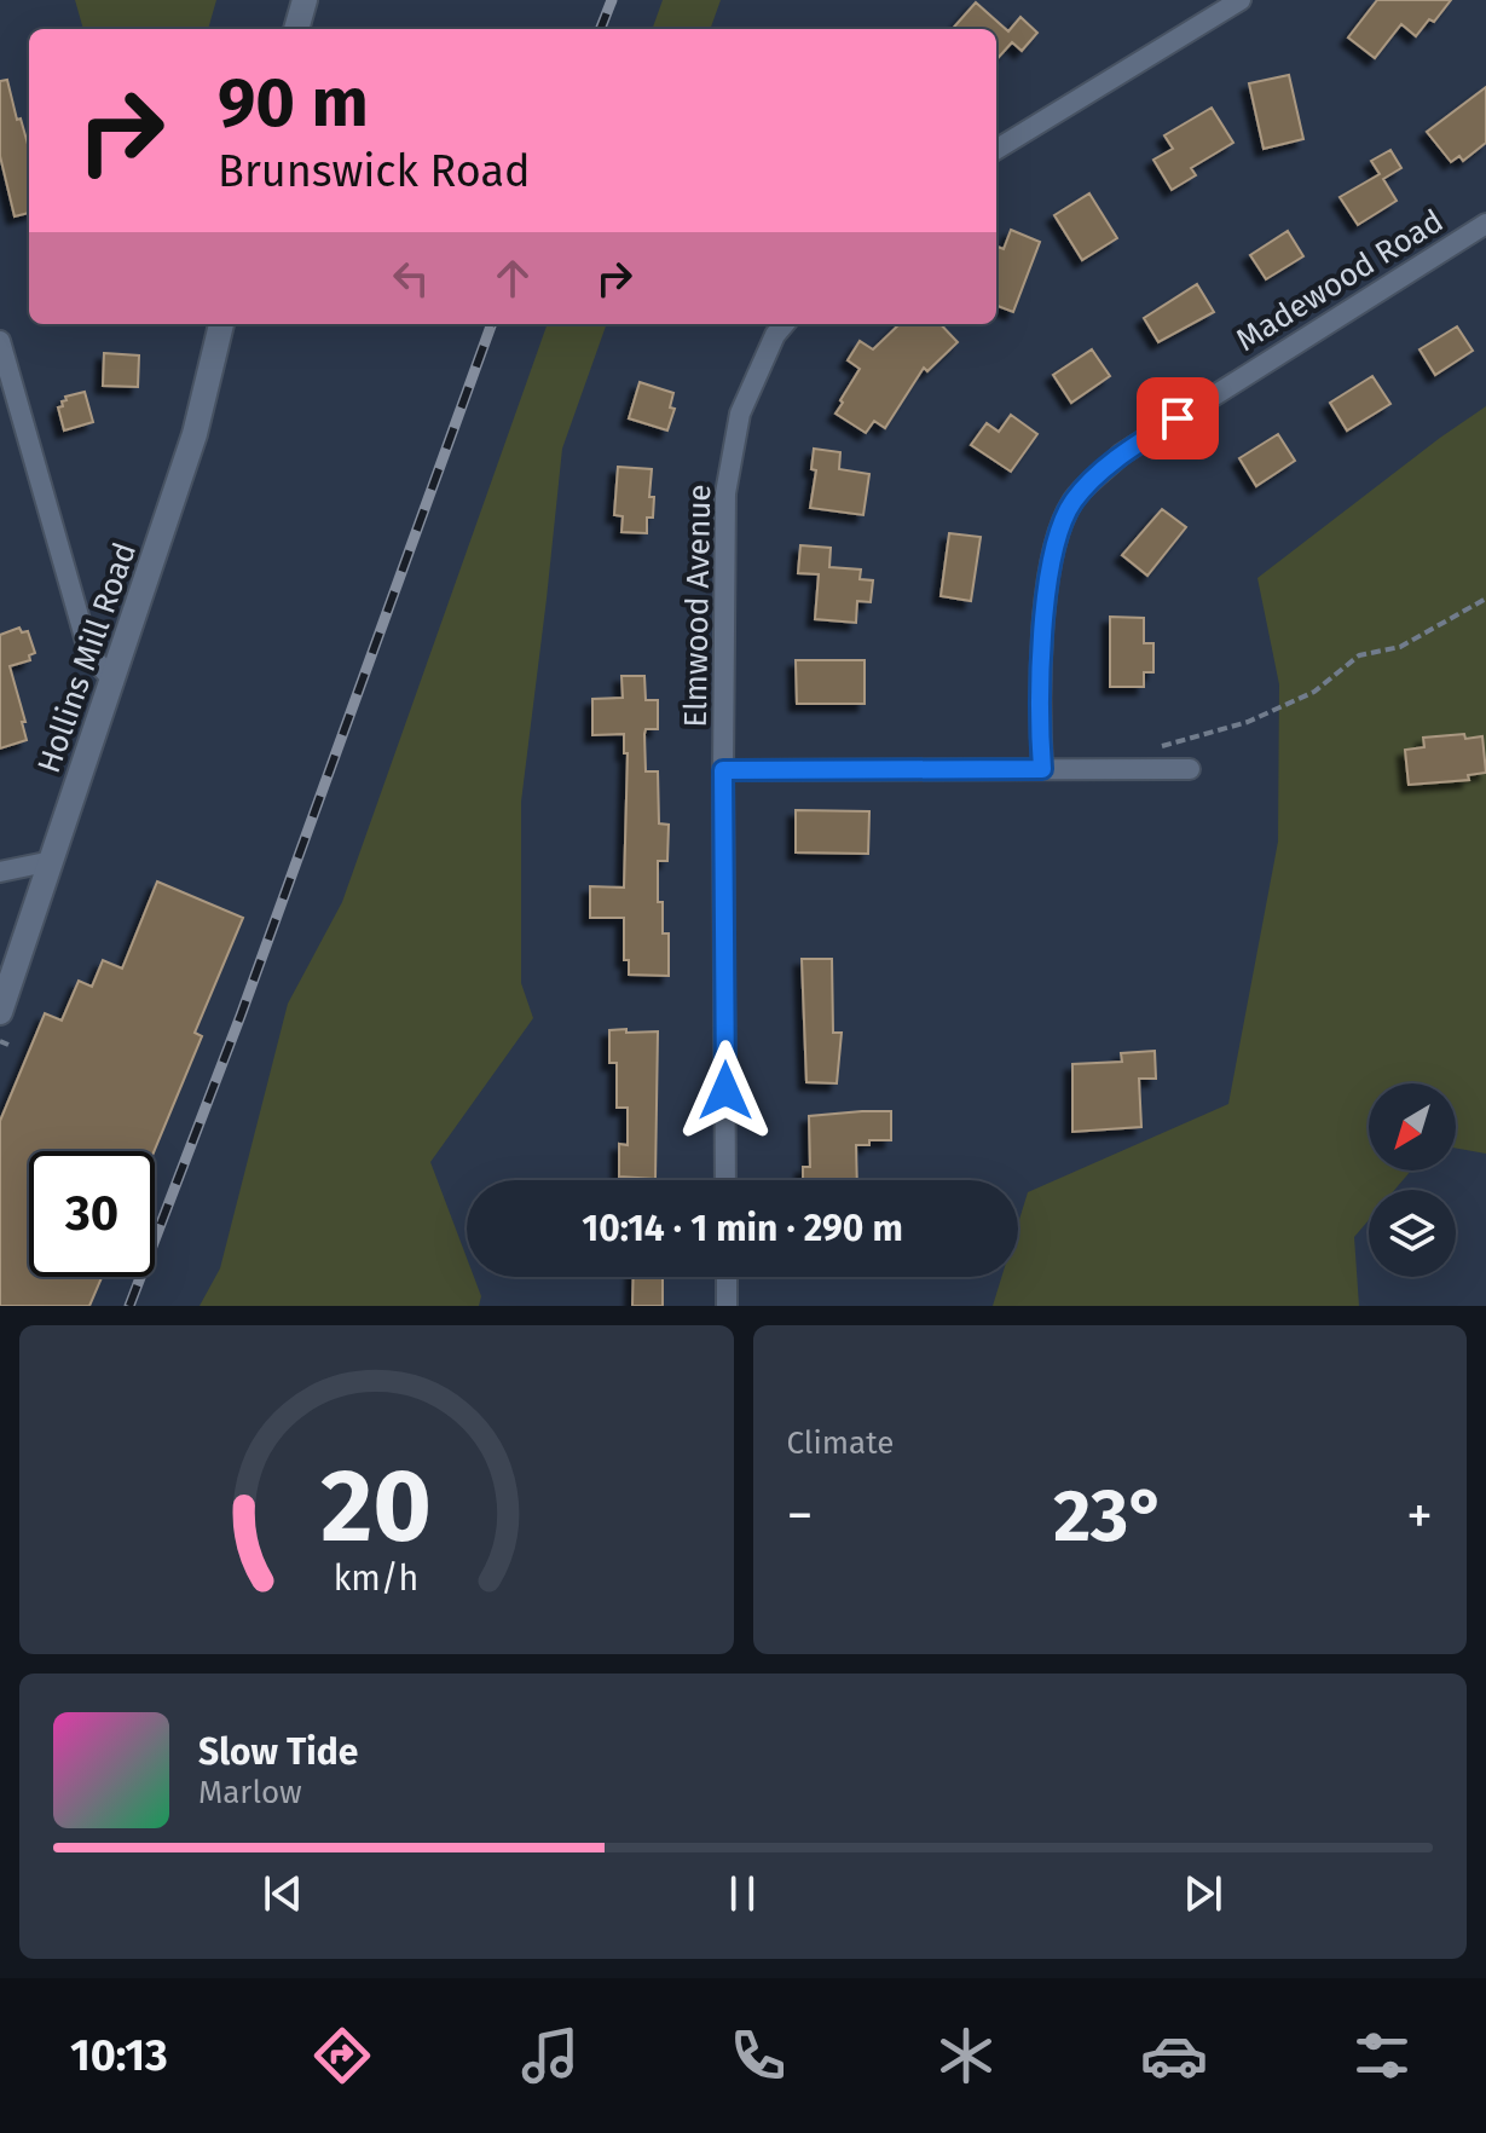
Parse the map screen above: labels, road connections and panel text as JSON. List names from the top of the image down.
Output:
{
  "streets": {
    "street": ["Madewood Road", "Elmwood Avenue", "Hollins Mill Road"]
  },
  "north": "bottom left",
  "page": {
    "turn": ["90 m", "Brunswick Road"],
    "limit": "30",
    "trip": "10:14 · 1 min · 290 m",
    "tile": "Climate",
    "heat": ["−", "23°", "+"],
    "song": ["Slow Tide", "Marlow"],
    "tabs": "10:13",
    "gauge": ["20", "km/h"]
  }
}
